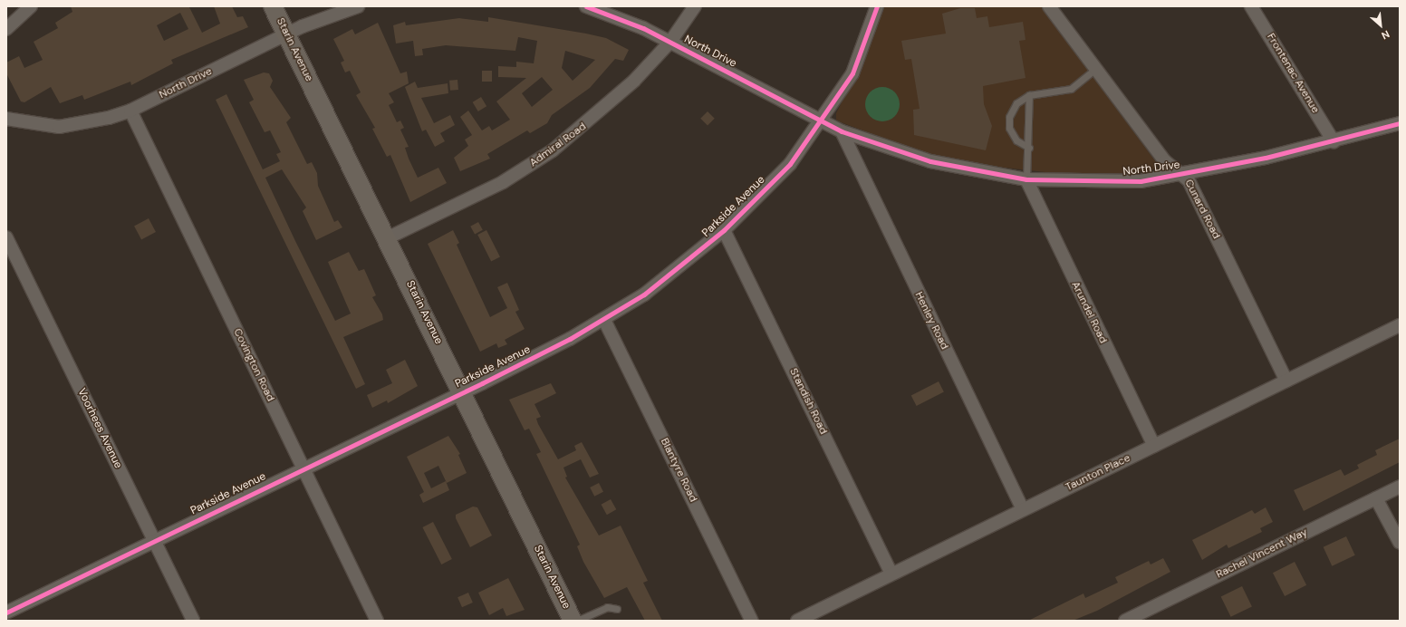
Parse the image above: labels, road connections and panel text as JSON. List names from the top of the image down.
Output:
{
  "streets": {
    "street": [
      "Starin Avenue",
      "North Drive",
      "Frontenac Avenue",
      "Admiral Road",
      "Parkside Avenue",
      "Cunard Road",
      "Arundel Road",
      "Henley Road",
      "Covington Road",
      "Standish Road",
      "Voorhees Avenue",
      "Blantyre Road",
      "Taunton Place",
      "Rachel Vincent Way"
    ]
  },
  "crossings": [
    ["Starin Avenue", "North Drive"],
    ["Starin Avenue", "Admiral Road"],
    ["Starin Avenue", "Parkside Avenue"],
    ["North Drive", "Frontenac Avenue"],
    ["North Drive", "Admiral Road"],
    ["North Drive", "Parkside Avenue"],
    ["North Drive", "Cunard Road"],
    ["North Drive", "Arundel Road"],
    ["North Drive", "Henley Road"],
    ["North Drive", "Covington Road"],
    ["Parkside Avenue", "Covington Road"],
    ["Parkside Avenue", "Standish Road"],
    ["Parkside Avenue", "Voorhees Avenue"],
    ["Parkside Avenue", "Blantyre Road"],
    ["Cunard Road", "Taunton Place"],
    ["Arundel Road", "Taunton Place"],
    ["Henley Road", "Taunton Place"],
    ["Standish Road", "Taunton Place"]
  ],
  "north": "bottom right"
}
